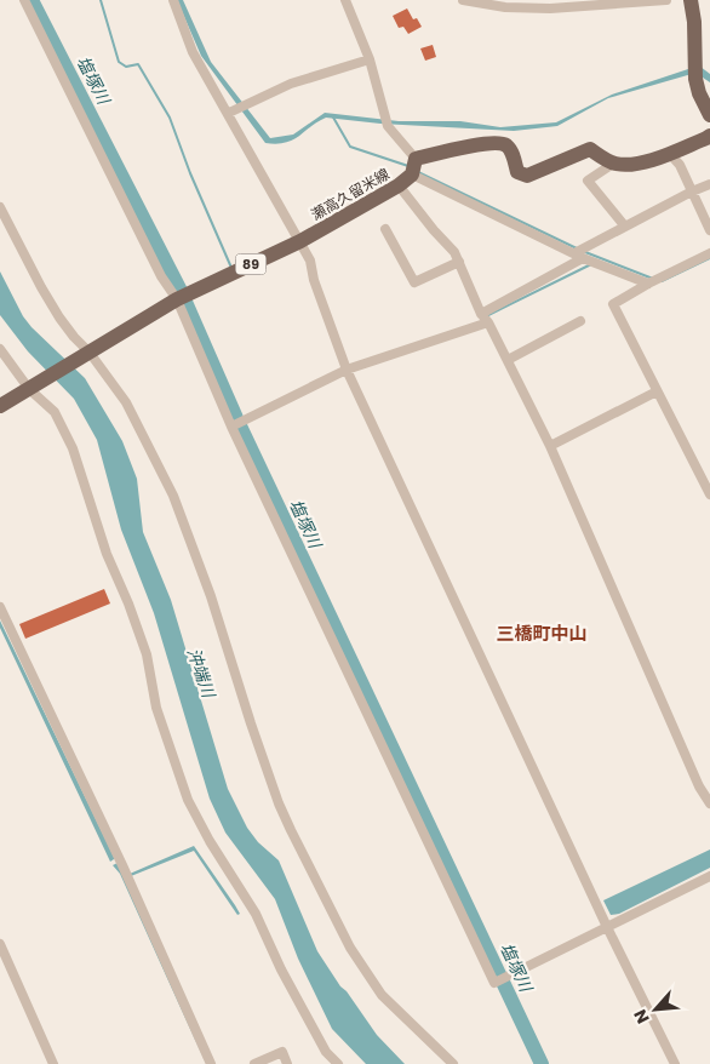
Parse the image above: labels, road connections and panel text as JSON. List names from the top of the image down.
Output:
{
  "streets": {
    "main road": ["瀬高久留米線", "89"]
  },
  "districts": ["三橋町中山"],
  "water": ["塩塚川", "沖端川"],
  "north": "bottom left"
}
